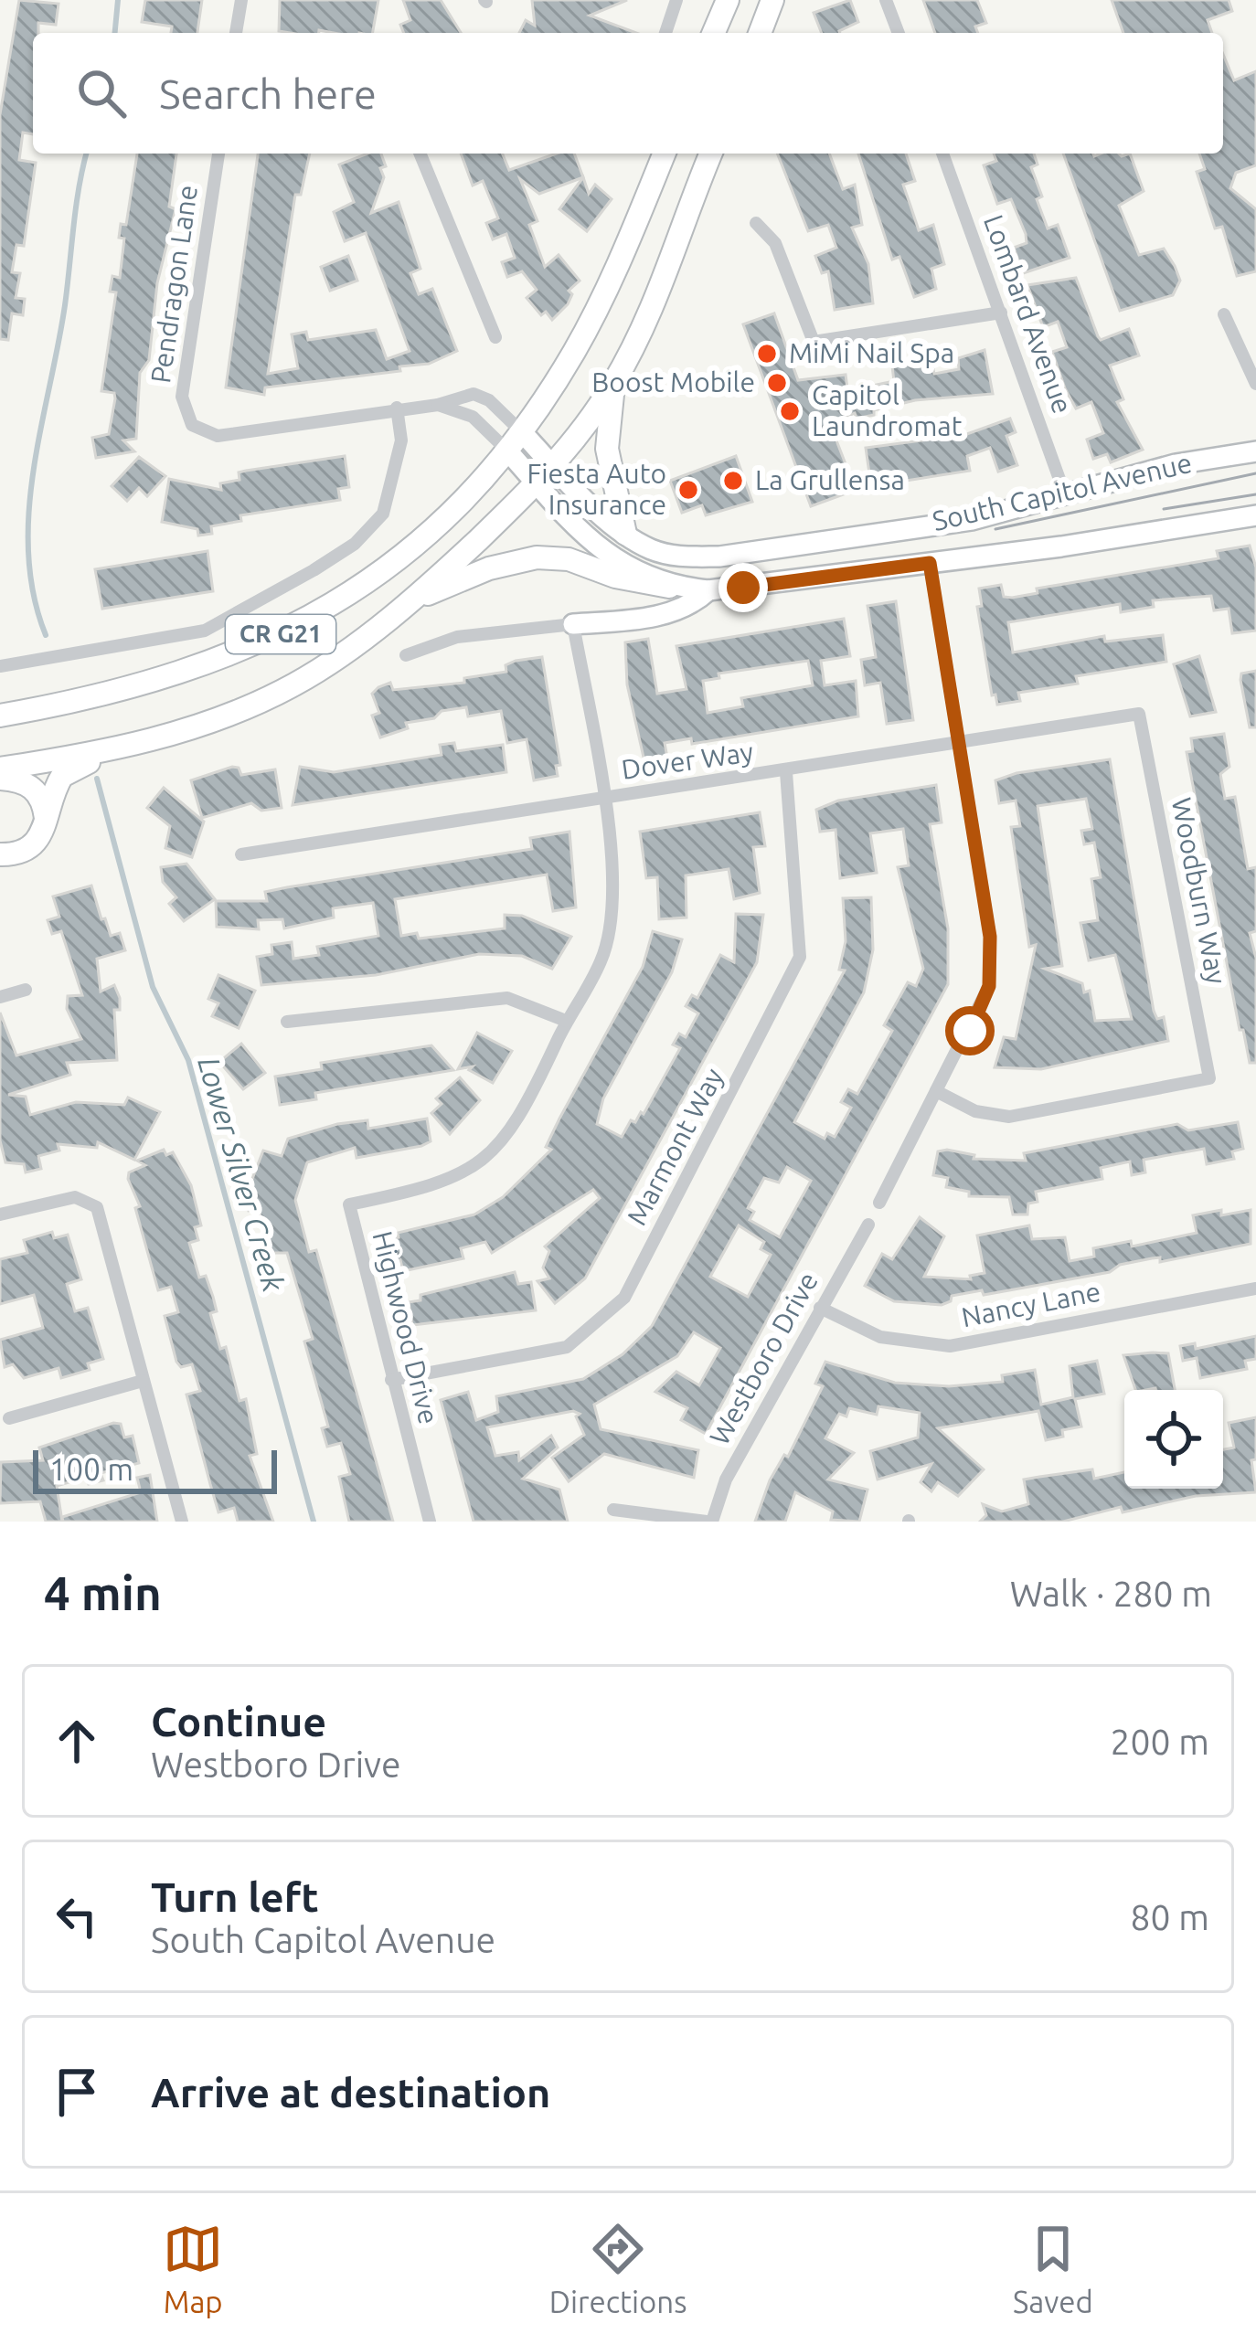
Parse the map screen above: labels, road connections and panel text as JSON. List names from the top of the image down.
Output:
{
  "streets": {
    "highway": ["CR G21"],
    "main road": ["South Capitol Avenue"],
    "street": [
      "Pendragon Lane",
      "Lombard Avenue",
      "Dover Way",
      "Woodburn Way",
      "Marmont Way",
      "Nancy Lane",
      "Highwood Drive",
      "Westboro Drive"
    ]
  },
  "crossings": [
    ["Lombard Avenue", "South Capitol Avenue"],
    ["South Capitol Avenue", "CR G21"],
    ["Dover Way", "Woodburn Way"],
    ["Dover Way", "Marmont Way"],
    ["Dover Way", "Highwood Drive"],
    ["Marmont Way", "Highwood Drive"],
    ["Nancy Lane", "Westboro Drive"]
  ],
  "water": ["Lower Silver Creek"],
  "places": [
    "MiMi Nail Spa",
    "Boost Mobile",
    "Capitol Laundromat",
    "La Grullensa",
    "Fiesta Auto Insurance"
  ],
  "scale_bar": "100 m",
  "page": {
    "search": "Search here",
    "scale": "100 m",
    "heading": ["4 min", "Walk · 280 m"],
    "list": [
      ["Continue", "Westboro Drive", "200 m"],
      ["Turn left", "South Capitol Avenue", "80 m"],
      "Arrive at destination"
    ],
    "nav": ["Map", "Directions", "Saved"]
  }
}
